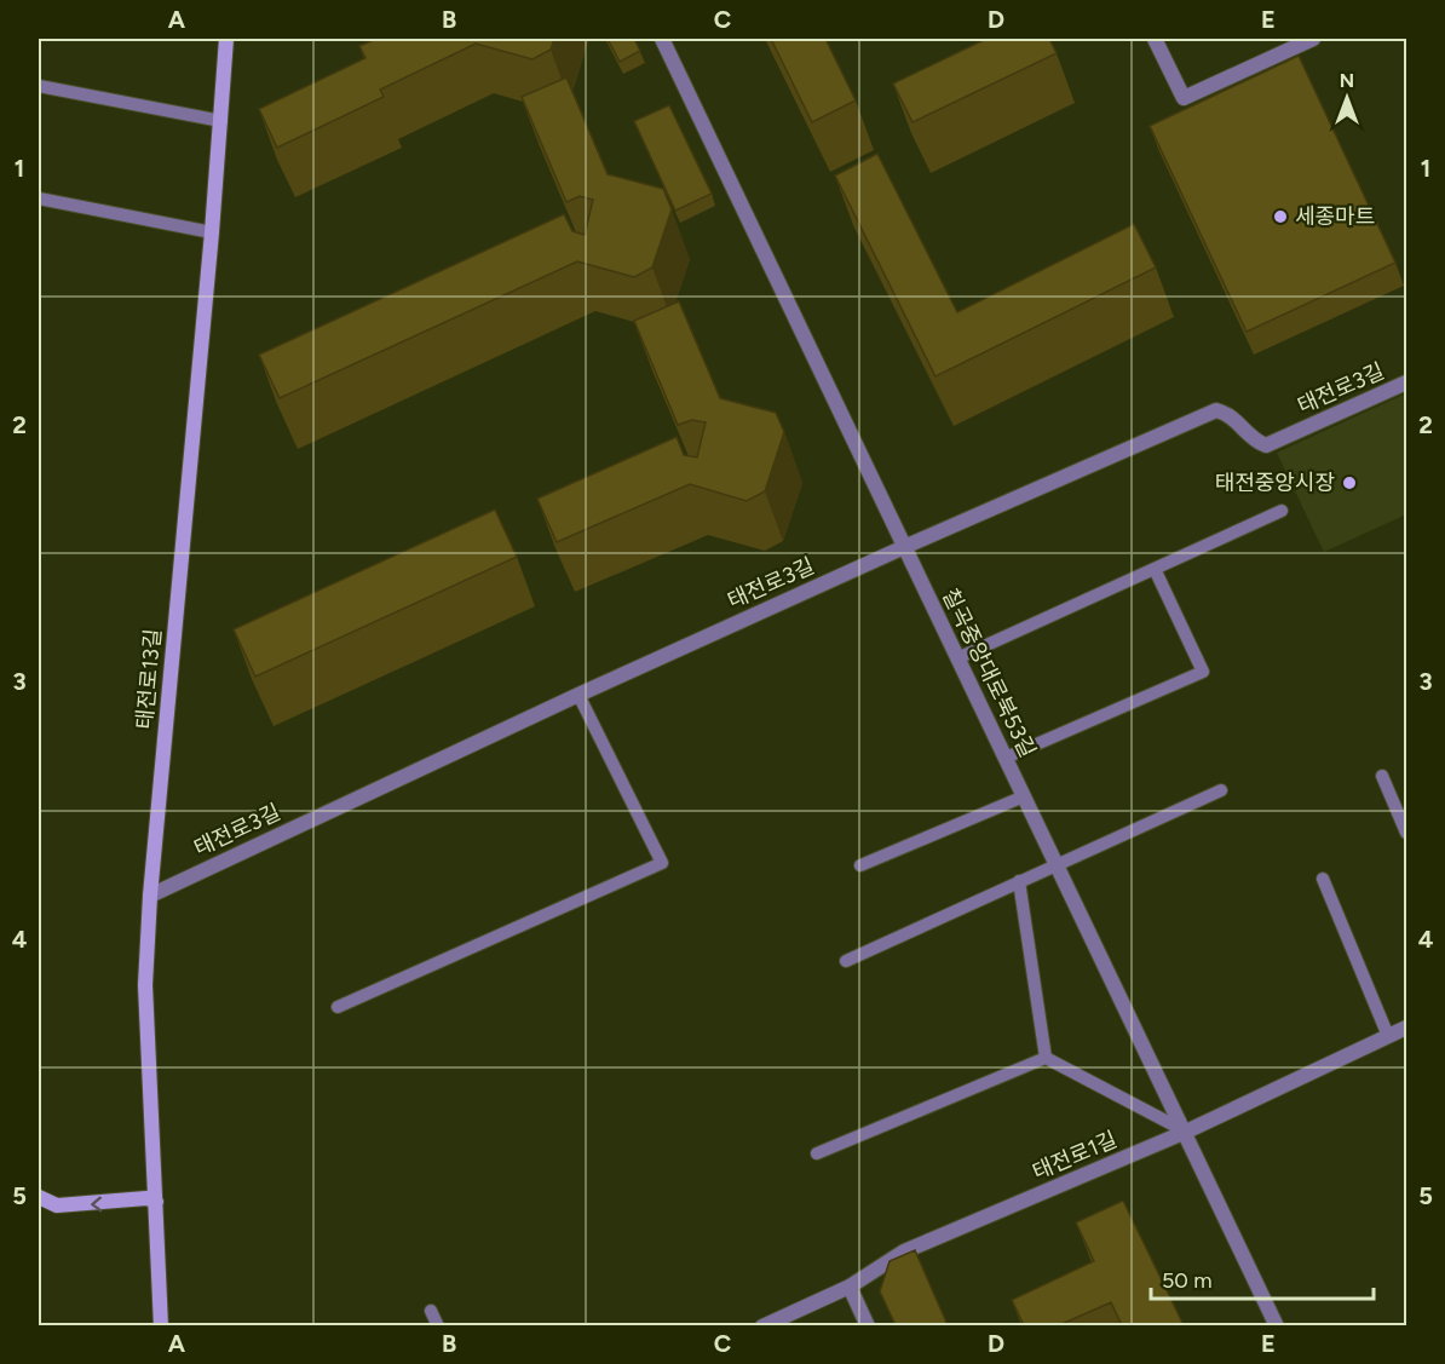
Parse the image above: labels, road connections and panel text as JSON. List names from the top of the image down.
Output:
{
  "streets": {
    "main road": ["태전로13길"],
    "street": ["태전로3길", "칠곡중앙대로북53길", "태전로1길"]
  },
  "crossings": [
    ["태전로3길", "칠곡중앙대로북53길"],
    ["태전로3길", "태전로13길"],
    ["칠곡중앙대로북53길", "태전로1길"]
  ],
  "places": ["세종마트", "태전중앙시장"],
  "scale_bar": "50 m",
  "north": "top",
  "grid": {
    "columns": [
      "A",
      "B",
      "C",
      "D",
      "E"
    ],
    "rows": [
      "1",
      "2",
      "3",
      "4",
      "5"
    ]
  }
}
